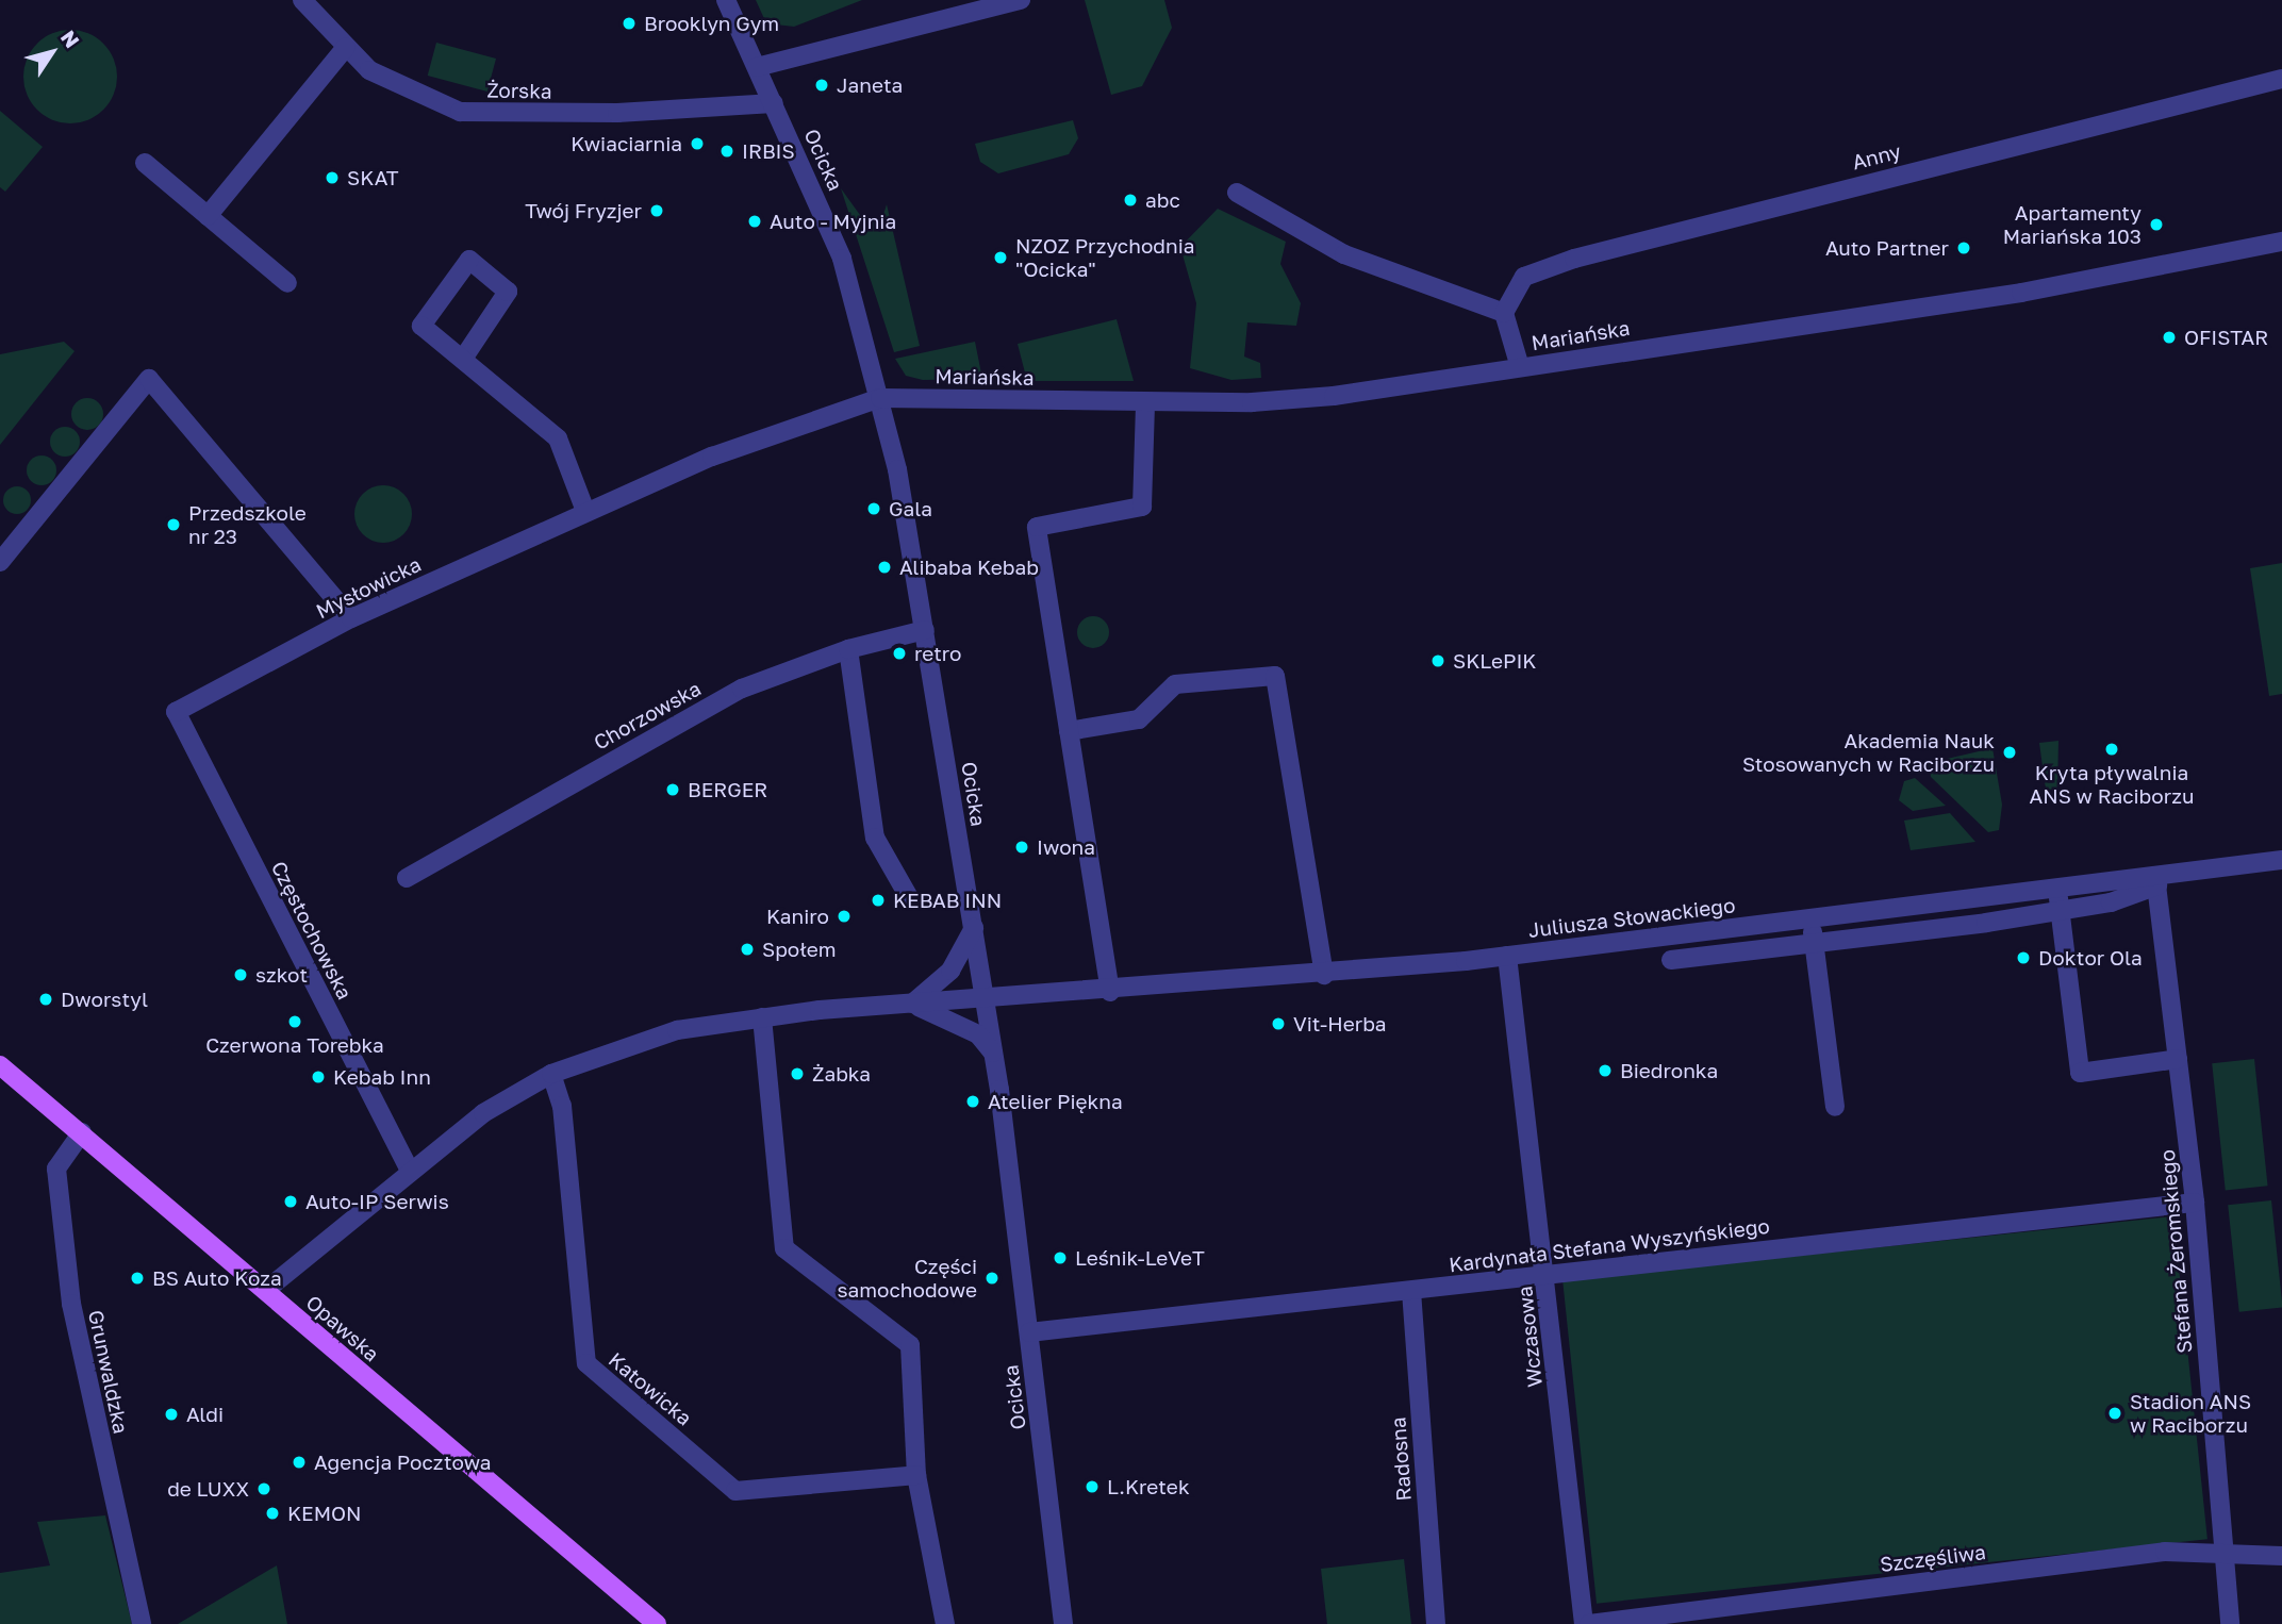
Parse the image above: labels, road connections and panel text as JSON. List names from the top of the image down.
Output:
{
  "streets": {
    "main road": ["Opawska"],
    "street": [
      "Żorska",
      "Anny",
      "Ocicka",
      "Mariańska",
      "Mysłowicka",
      "Chorzowska",
      "Juliusza Słowackiego",
      "Częstochowska",
      "Kardynała Stefana Wyszyńskiego",
      "Stefana Żeromskiego",
      "Wczasowa",
      "Grunwaldzka",
      "Katowicka",
      "Radosna",
      "Szczęśliwa"
    ]
  },
  "crossings": [
    ["Żorska", "Ocicka"],
    ["Ocicka", "Mariańska"],
    ["Ocicka", "Mysłowicka"],
    ["Ocicka", "Chorzowska"],
    ["Ocicka", "Juliusza Słowackiego"],
    ["Ocicka", "Kardynała Stefana Wyszyńskiego"],
    ["Mariańska", "Mysłowicka"],
    ["Mysłowicka", "Częstochowska"],
    ["Juliusza Słowackiego", "Stefana Żeromskiego"],
    ["Juliusza Słowackiego", "Wczasowa"],
    ["Kardynała Stefana Wyszyńskiego", "Stefana Żeromskiego"],
    ["Kardynała Stefana Wyszyńskiego", "Wczasowa"],
    ["Kardynała Stefana Wyszyńskiego", "Radosna"],
    ["Stefana Żeromskiego", "Szczęśliwa"],
    ["Opawska", "Grunwaldzka"]
  ],
  "places": [
    "Brooklyn Gym",
    "Janeta",
    "Kwiaciarnia",
    "IRBIS",
    "SKAT",
    "abc",
    "Twój Fryzjer",
    "Auto - Myjnia",
    "Apartamenty Mariańska 103",
    "Auto Partner",
    "NZOZ Przychodnia \"Ocicka\"",
    "OFISTAR",
    "Gala",
    "Przedszkole nr 23",
    "Alibaba Kebab",
    "retro",
    "SKLePIK",
    "Kryta pływalnia ANS w Raciborzu",
    "Akademia Nauk Stosowanych w Raciborzu",
    "BERGER",
    "Iwona",
    "KEBAB INN",
    "Kaniro",
    "Społem",
    "Doktor Ola",
    "szkot",
    "Dworstyl",
    "Czerwona Torebka",
    "Vit-Herba",
    "Biedronka",
    "Żabka",
    "Kebab Inn",
    "Atelier Piękna",
    "Auto-IP Serwis",
    "Leśnik-LeVeT",
    "BS Auto Koza",
    "Części samochodowe",
    "Stadion ANS w Raciborzu",
    "Aldi",
    "Agencja Pocztowa",
    "L.Kretek",
    "de LUXX",
    "KEMON"
  ],
  "north": "top right"
}
